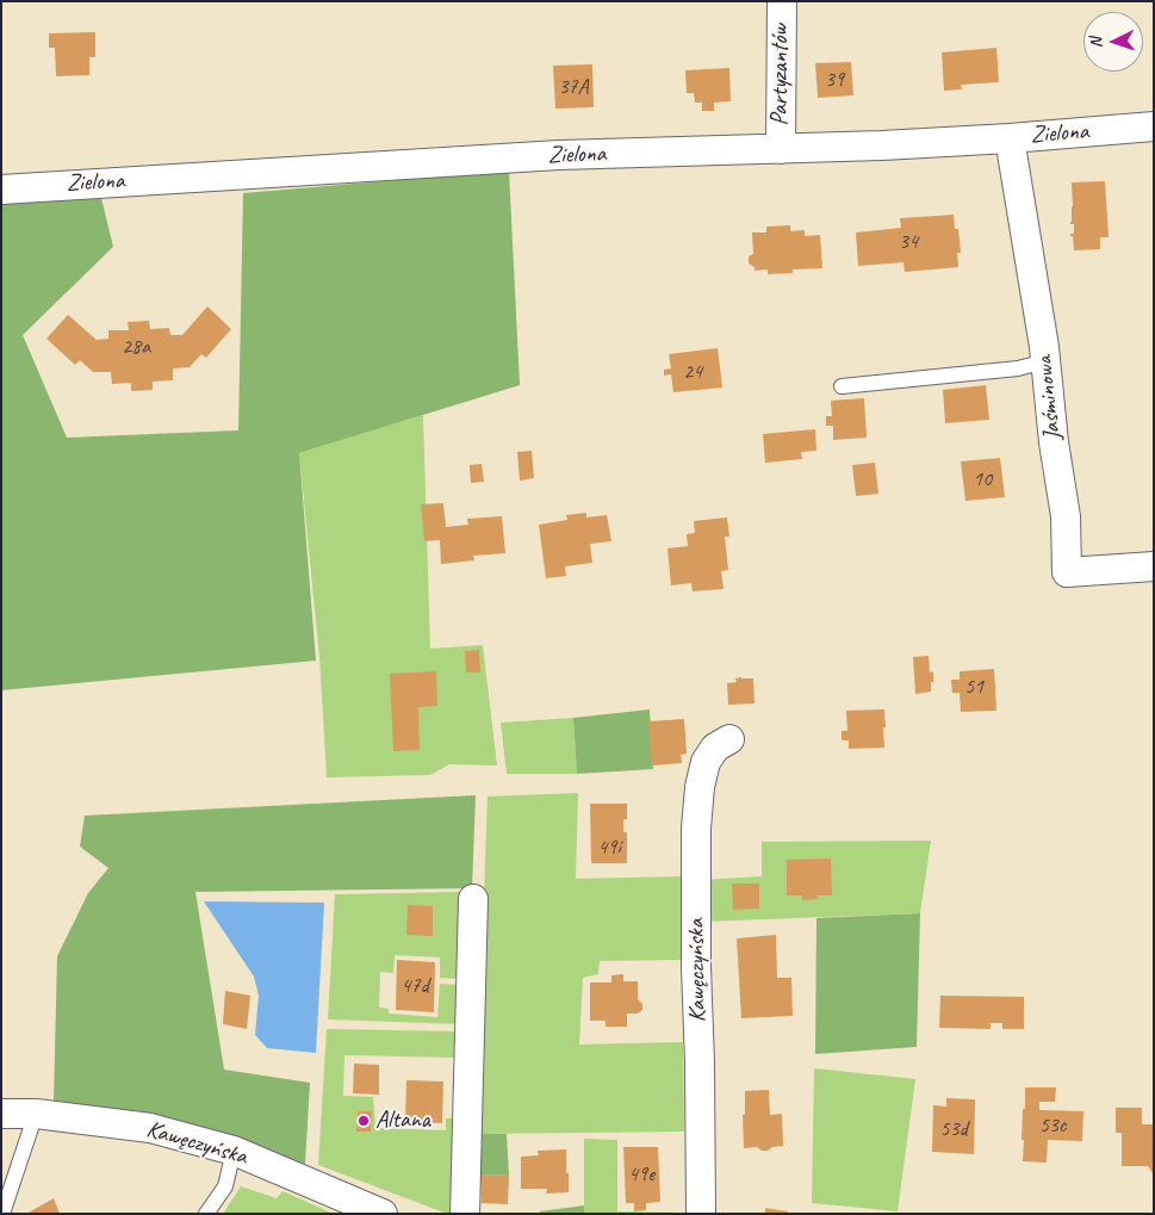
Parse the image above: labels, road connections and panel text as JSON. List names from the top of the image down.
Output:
{
  "streets": {
    "street": [
      "Partyzantów",
      "Zielona",
      "Jaśminowa",
      "Kawęczyńska"
    ]
  },
  "crossings": [
    ["Partyzantów", "Zielona"],
    ["Zielona", "Jaśminowa"]
  ],
  "places": ["Altana"],
  "house_numbers": [
    "39",
    "37A",
    "34",
    "28a",
    "24",
    "10",
    "51",
    "49i",
    "47d",
    "53c",
    "53d",
    "49e"
  ],
  "north": "left"
}
